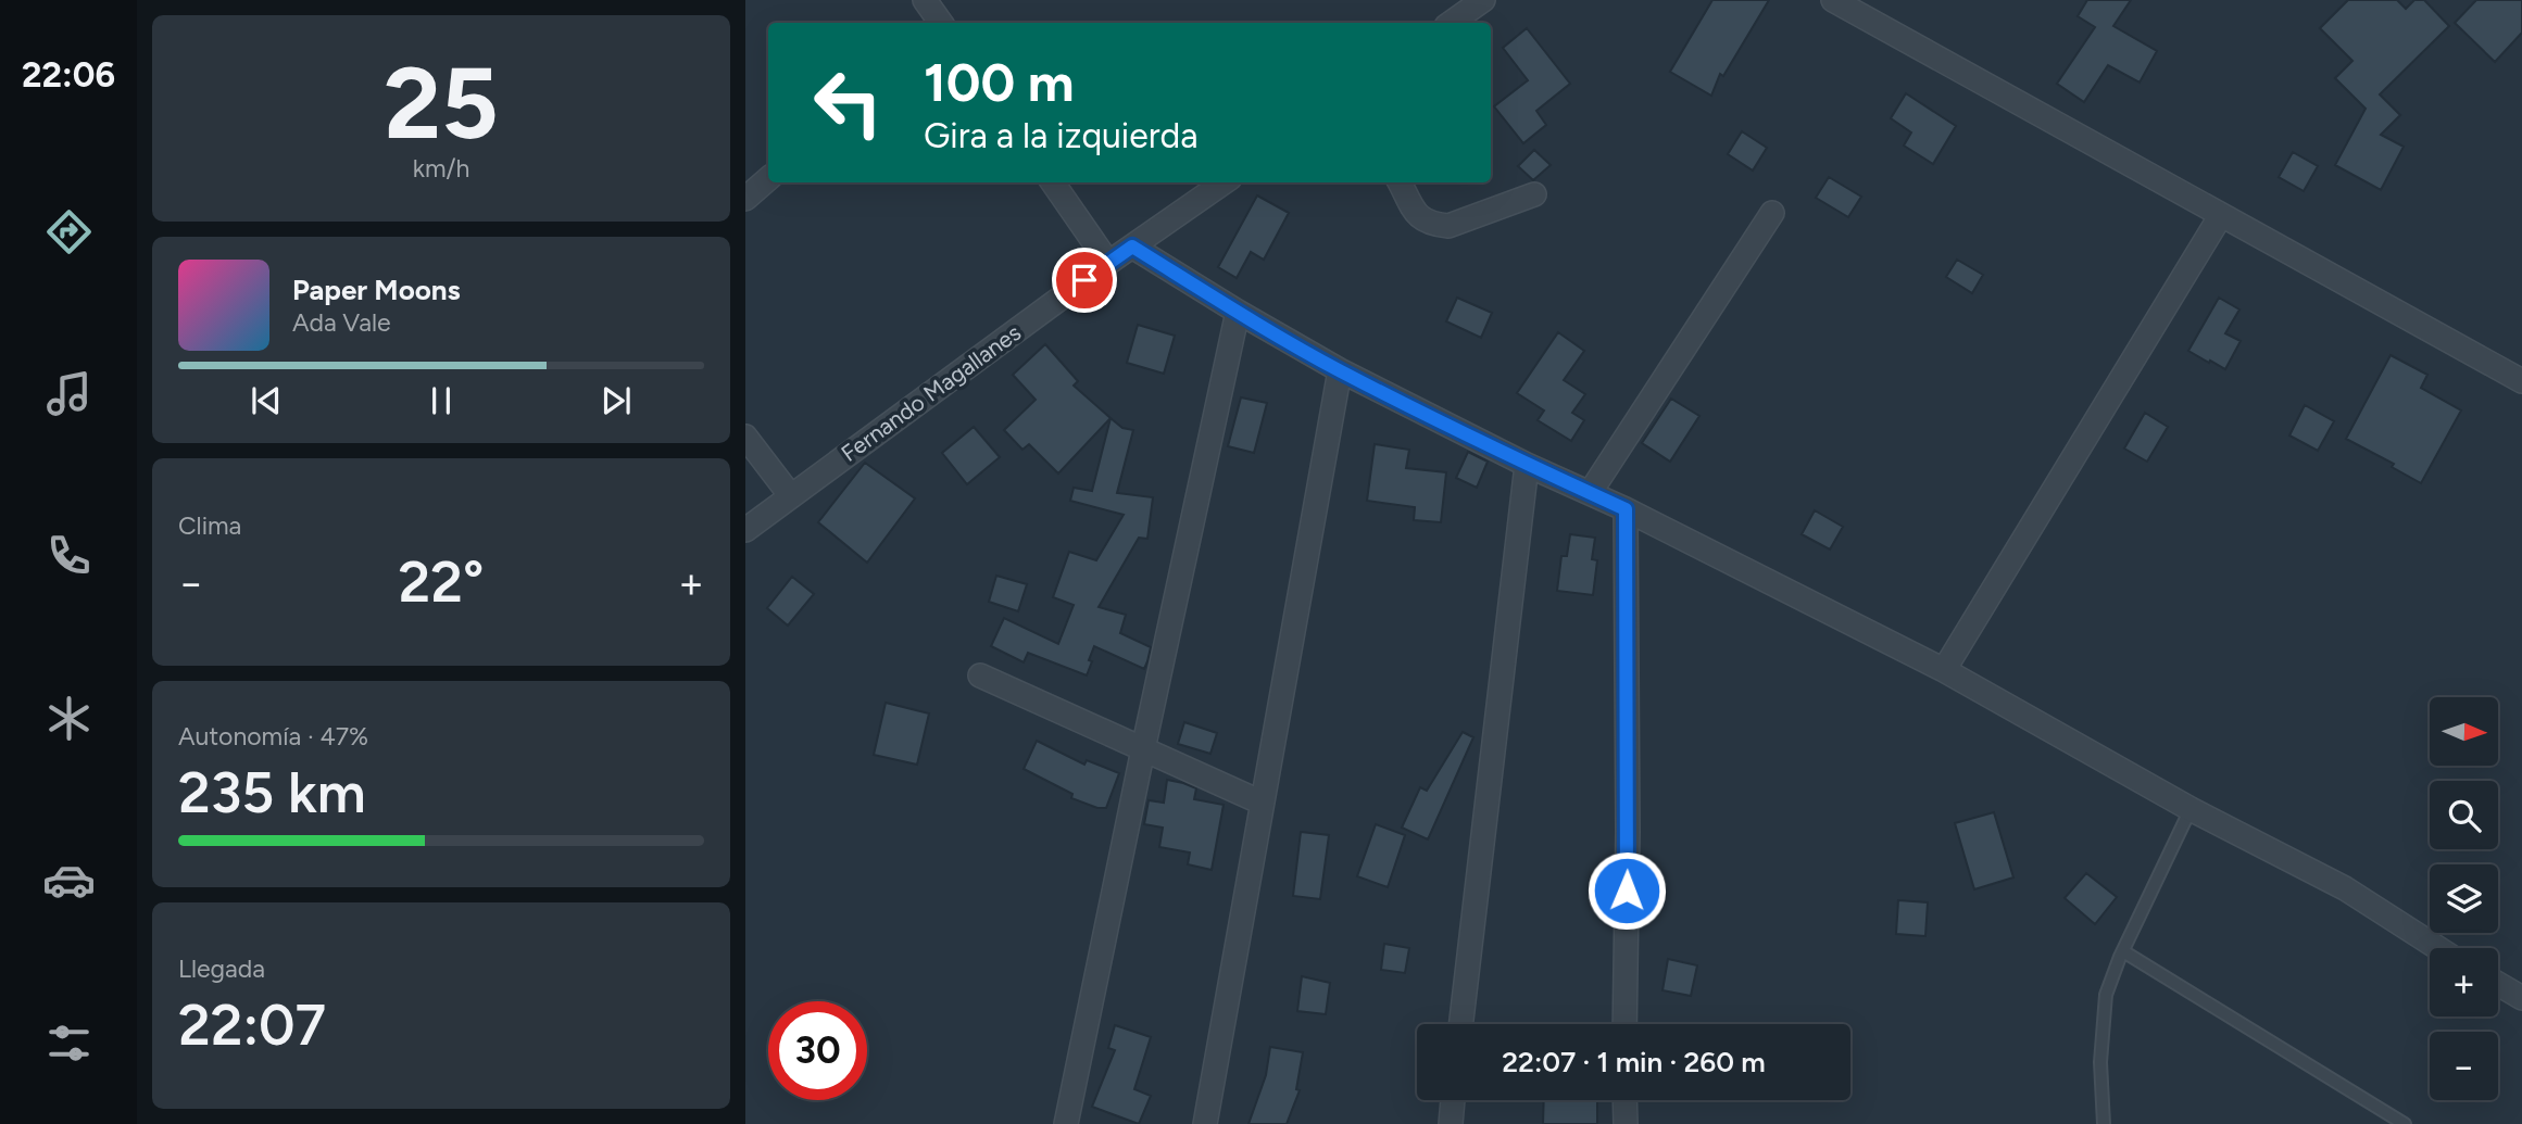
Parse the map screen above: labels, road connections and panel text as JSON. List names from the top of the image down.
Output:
{
  "streets": {
    "street": ["Fernando Magallanes"]
  },
  "north": "right",
  "page": {
    "tabs": "22:06",
    "tile": [
      ["25", "km/h"],
      "Clima",
      ["Autonomía · 47%", "235 km"],
      ["Llegada", "22:07"]
    ],
    "turn": ["100 m", "Gira a la izquierda"],
    "song": ["Paper Moons", "Ada Vale"],
    "heat": ["−", "22°", "+"],
    "map_buttons": ["+", "−"],
    "limit": "30",
    "trip": "22:07 · 1 min · 260 m"
  }
}
